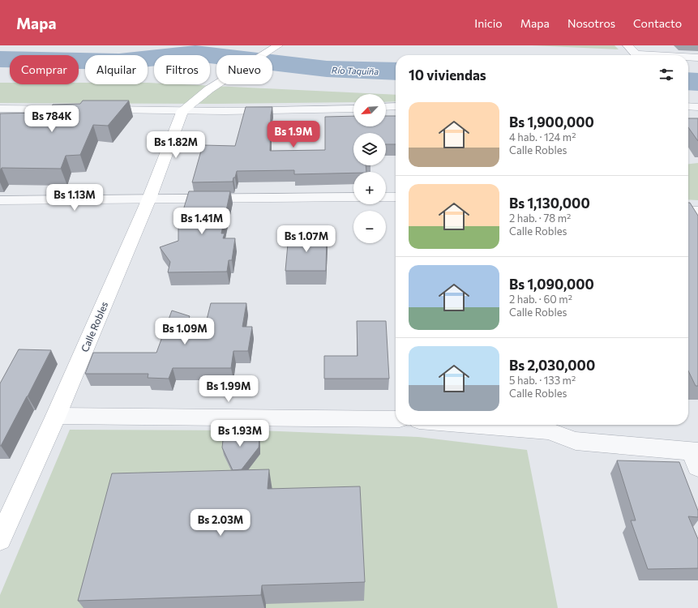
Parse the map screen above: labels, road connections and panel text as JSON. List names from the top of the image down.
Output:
{
  "streets": {
    "street": ["Calle Robles"]
  },
  "water": ["Río Taquiña"],
  "north": "bottom left",
  "page": {
    "header": "Mapa",
    "nav": [
      "Inicio",
      "Mapa",
      "Nosotros",
      "Contacto"
    ],
    "chip": [
      "Comprar",
      "Alquilar",
      "Filtros",
      "Nuevo"
    ],
    "heading": "10 viviendas",
    "map_buttons": ["+", "−"],
    "list": [
      {
        "name": "Bs 1,900,000",
        "note": "4 hab. · 124 m² · Calle Robles"
      },
      {
        "name": "Bs 1,130,000",
        "note": "2 hab. · 78 m² · Calle Robles"
      },
      {
        "name": "Bs 1,090,000",
        "note": "2 hab. · 60 m² · Calle Robles"
      },
      {
        "name": "Bs 2,030,000",
        "note": "5 hab. · 133 m² · Calle Robles"
      }
    ],
    "price": [
      "Bs 784K",
      "Bs 1.9M",
      "Bs 1.82M",
      "Bs 1.13M",
      "Bs 1.41M",
      "Bs 1.07M",
      "Bs 1.09M",
      "Bs 1.99M",
      "Bs 1.93M",
      "Bs 2.03M"
    ]
  }
}
